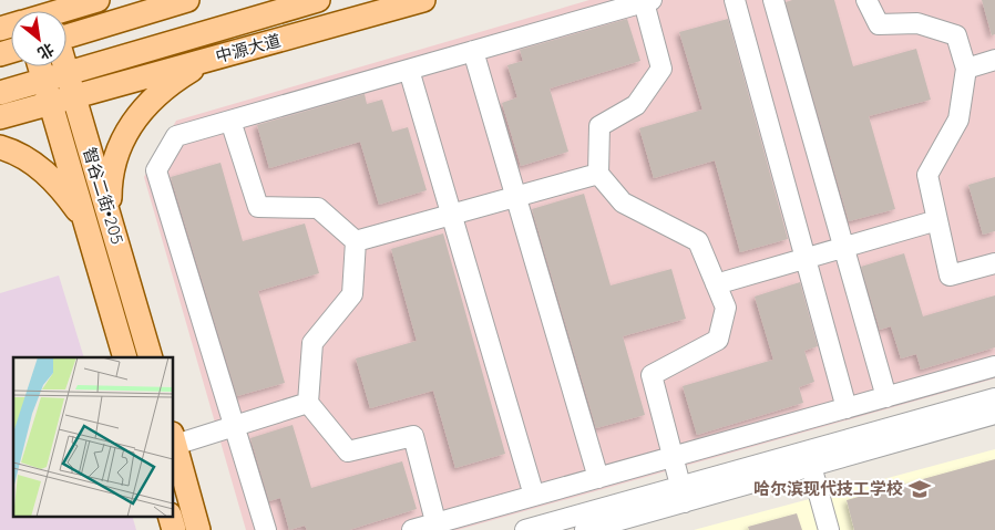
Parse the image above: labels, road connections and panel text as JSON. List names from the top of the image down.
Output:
{
  "streets": {
    "main road": ["中源大道", "智谷二街•205"]
  },
  "crossings": [
    ["中源大道", "智谷二街•205"]
  ],
  "places": {
    "school or university": ["哈尔滨现代技工学校"]
  },
  "north": "bottom right"
}
